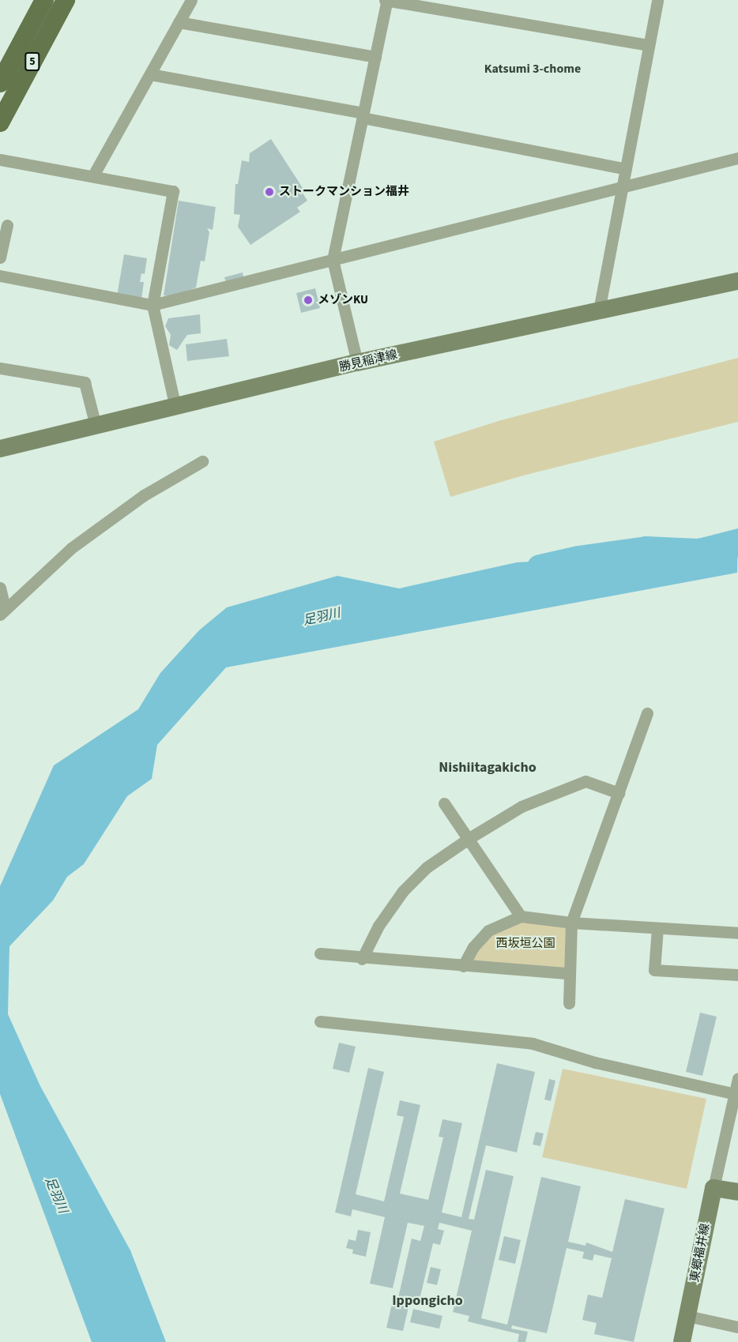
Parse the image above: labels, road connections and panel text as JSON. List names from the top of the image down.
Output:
{
  "streets": {
    "main road": ["5", "勝見稲津線", "東郷福井線"]
  },
  "districts": ["Katsumi 3-chome", "Nishiitagakicho", "Ippongicho"],
  "water": ["足羽川"],
  "parks": ["西坂垣公園"],
  "places": ["ストークマンション福井", "メゾンKU"]
}
